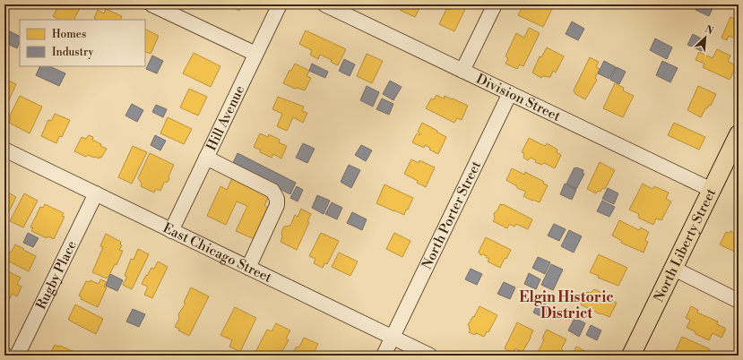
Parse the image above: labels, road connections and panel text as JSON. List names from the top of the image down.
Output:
{
  "streets": {
    "main road": ["North Liberty Street"],
    "street": [
      "Division Street",
      "Hill Avenue",
      "North Porter Street",
      "East Chicago Street",
      "Rugby Place"
    ]
  },
  "crossings": [
    ["Division Street", "North Porter Street"],
    ["Division Street", "North Liberty Street"],
    ["Hill Avenue", "East Chicago Street"],
    ["North Porter Street", "East Chicago Street"],
    ["East Chicago Street", "Rugby Place"]
  ],
  "districts": ["Elgin Historic District"],
  "legend": ["Homes", "Industry"],
  "north": "top right"
}
